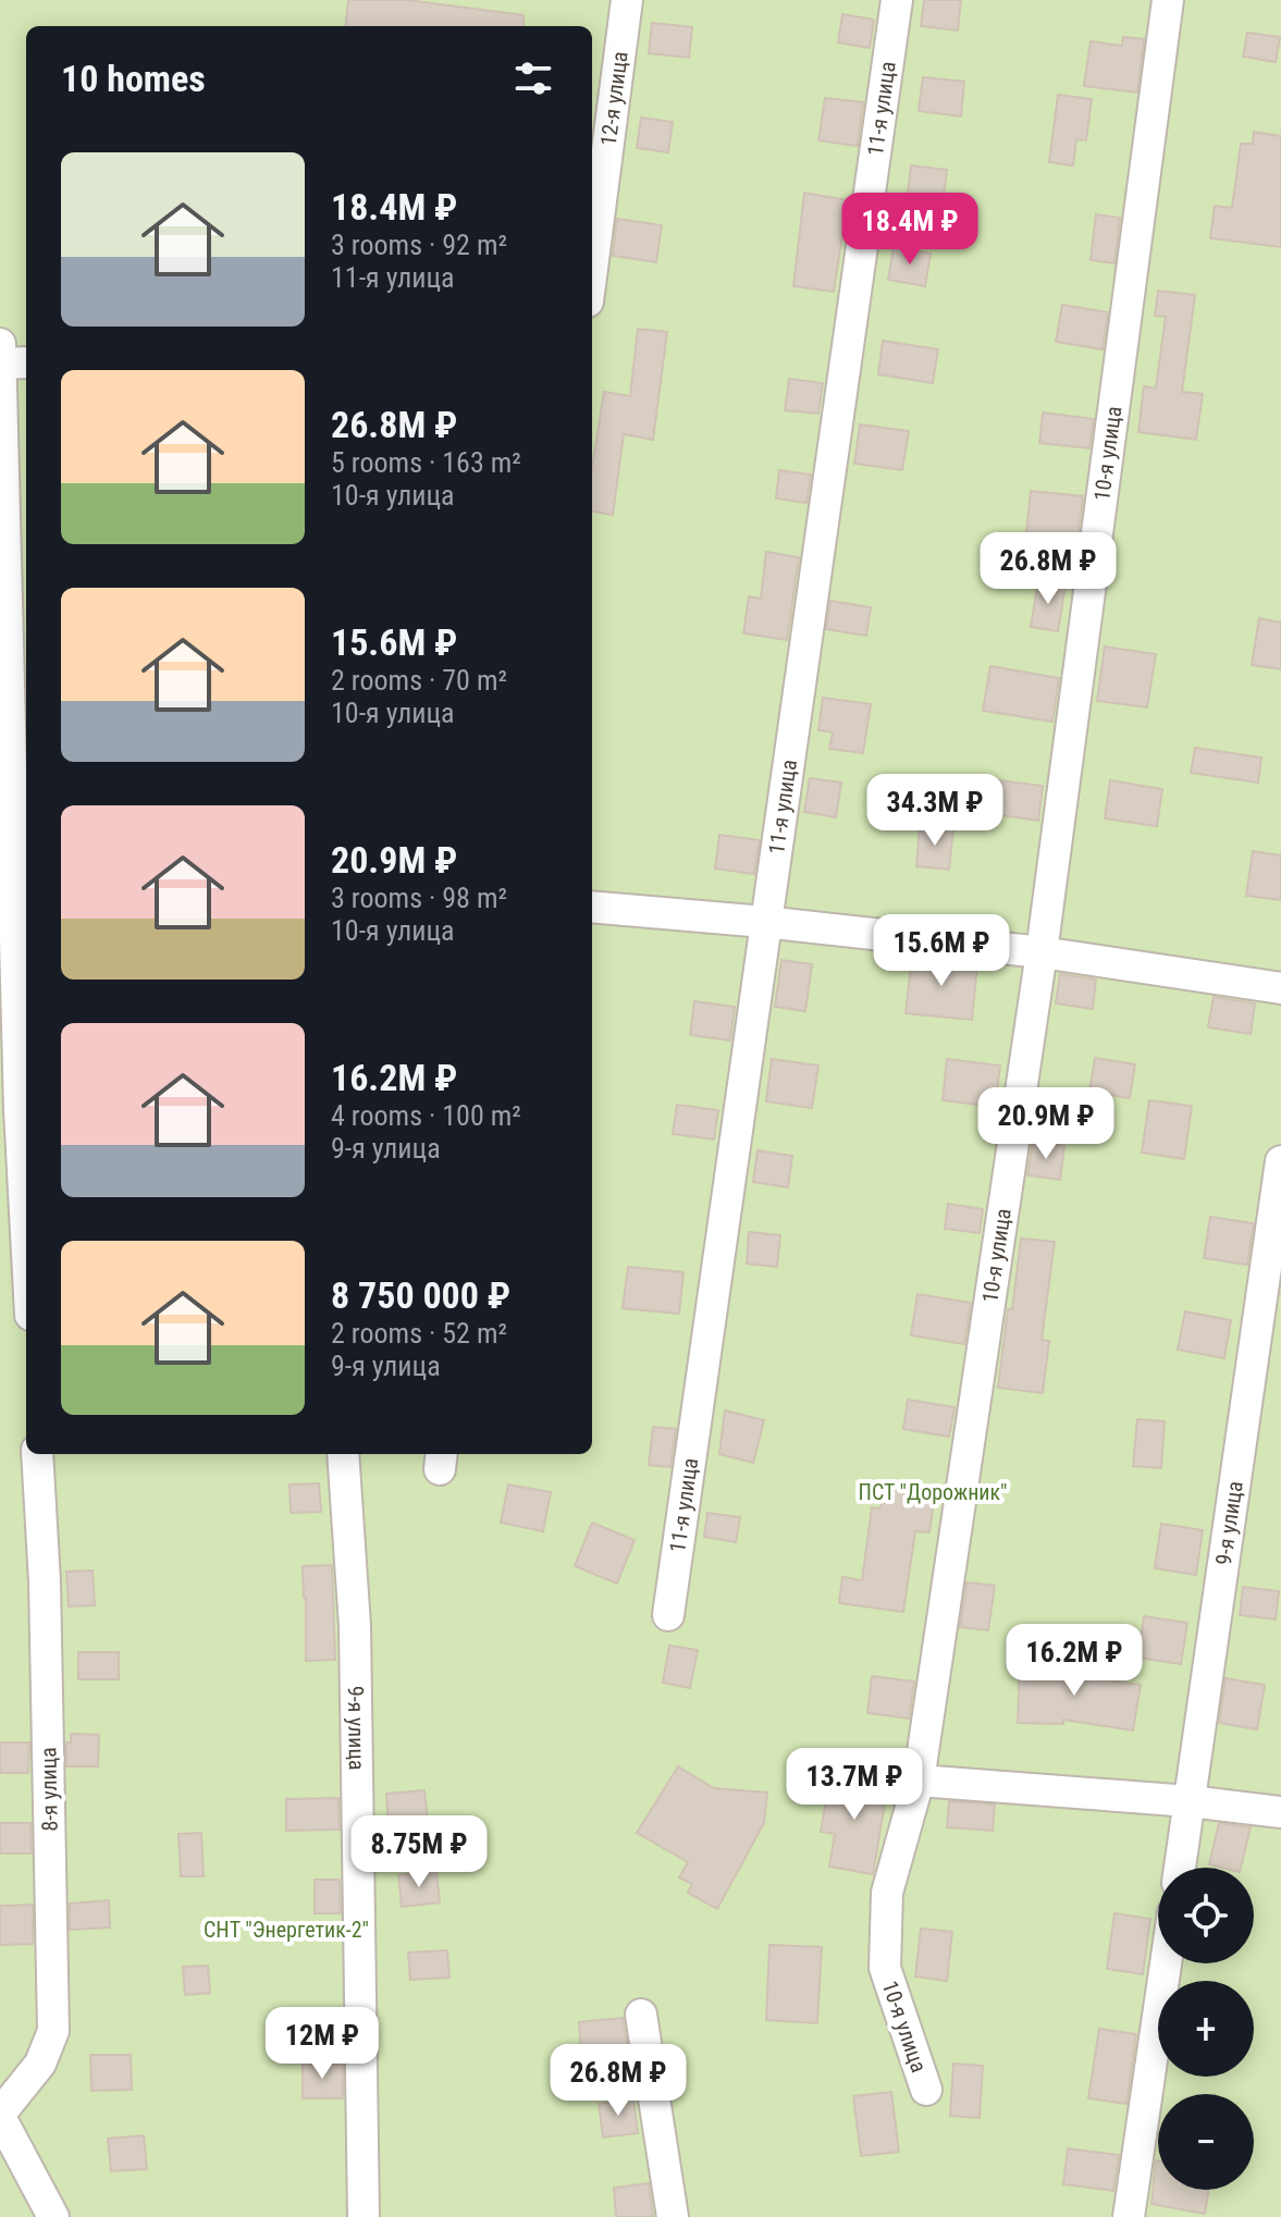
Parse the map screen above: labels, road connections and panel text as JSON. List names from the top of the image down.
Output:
{
  "streets": {
    "street": [
      "12-я улица",
      "11-я улица",
      "10-я улица",
      "9-я улица",
      "8-я улица"
    ]
  },
  "parks": ["ПСТ \"Дорожник\"", "СHТ \"Энергетик-2\""],
  "page": {
    "heading": "10 homes",
    "list": [
      {
        "name": "18.4M ₽",
        "note": "3 rooms · 92 m² · 11-я улица"
      },
      {
        "name": "26.8M ₽",
        "note": "5 rooms · 163 m² · 10-я улица"
      },
      {
        "name": "15.6M ₽",
        "note": "2 rooms · 70 m² · 10-я улица"
      },
      {
        "name": "20.9M ₽",
        "note": "3 rooms · 98 m² · 10-я улица"
      },
      {
        "name": "16.2M ₽",
        "note": "4 rooms · 100 m² · 9-я улица"
      },
      {
        "name": "8 750 000 ₽",
        "note": "2 rooms · 52 m² · 9-я улица"
      }
    ],
    "price": [
      "18.4M ₽",
      "26.8M ₽",
      "34.3M ₽",
      "15.6M ₽",
      "20.9M ₽",
      "16.2M ₽",
      "13.7M ₽",
      "8.75M ₽",
      "12M ₽",
      "26.8M ₽"
    ],
    "map_buttons": ["+", "−"]
  }
}
